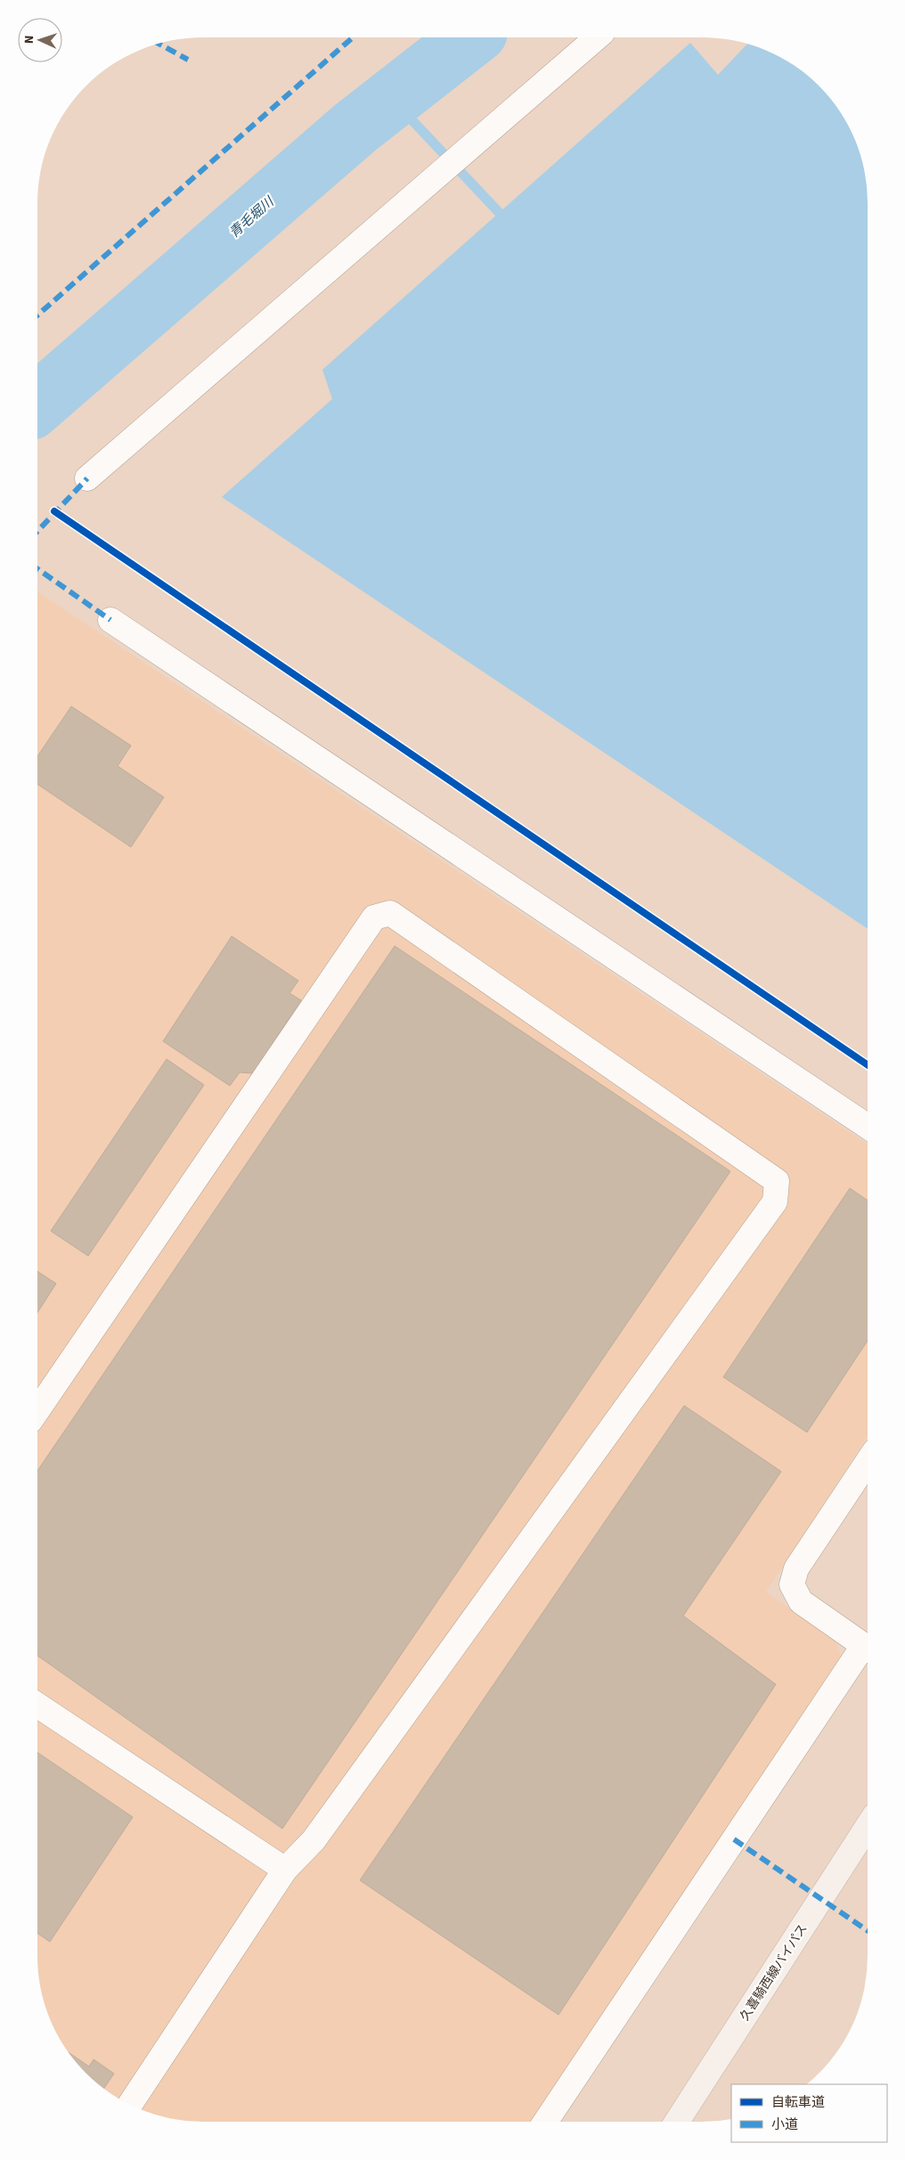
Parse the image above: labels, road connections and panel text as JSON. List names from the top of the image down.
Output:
{
  "streets": {
    "main road": ["久喜騎西線バイパス"]
  },
  "water": ["青毛堀川"],
  "legend": ["自転車道", "小道"],
  "north": "left"
}
